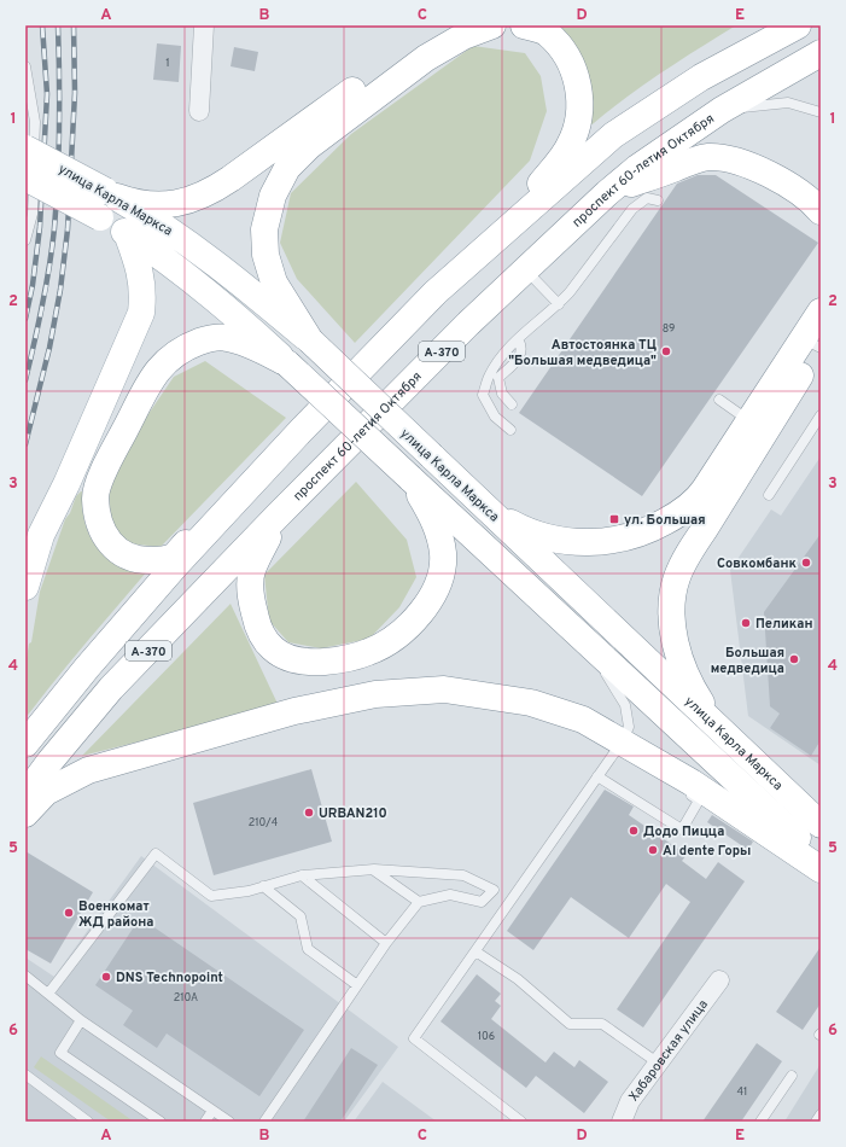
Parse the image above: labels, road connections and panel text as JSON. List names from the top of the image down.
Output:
{
  "streets": {
    "main road": ["проспект 60-летия Октября", "улица Карла Маркса", "А-370"],
    "street": ["Хабаровская улица"]
  },
  "places": {
    "other": [
      "Автостоянка ТЦ \"Большая медведица\"",
      "Совкомбанк",
      "Пеликан",
      "Большая медведица",
      "URBAN210",
      "Додо Пицца",
      "Al dente Горы",
      "Военкомат ЖД района",
      "DNS Technopoint"
    ],
    "transit": ["ул. Большая"]
  },
  "house_numbers": [
    "1",
    "89",
    "210/4",
    "210А",
    "106",
    "41"
  ],
  "grid": {
    "columns": [
      "A",
      "B",
      "C",
      "D",
      "E"
    ],
    "rows": [
      "1",
      "2",
      "3",
      "4",
      "5",
      "6"
    ]
  }
}
